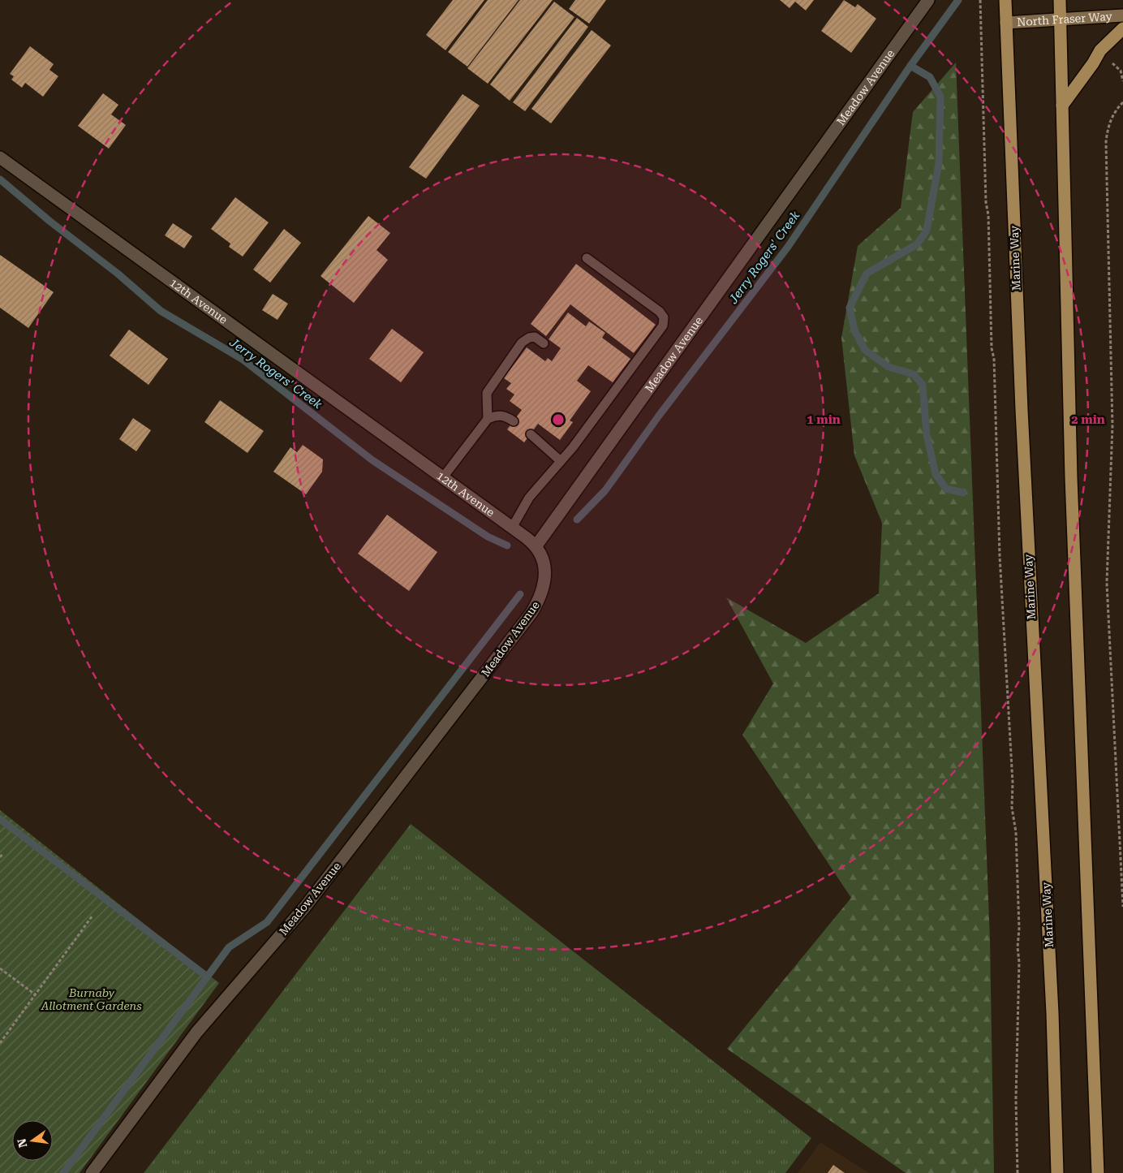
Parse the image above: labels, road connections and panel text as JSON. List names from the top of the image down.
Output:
{
  "streets": {
    "main road": ["Marine Way"],
    "street": ["North Fraser Way", "Meadow Avenue", "12th Avenue"]
  },
  "crossings": [
    ["North Fraser Way", "Marine Way"],
    ["Meadow Avenue", "12th Avenue"]
  ],
  "water": ["Jerry Rogers' Creek"],
  "parks": ["Burnaby Allotment Gardens"],
  "north": "left",
  "rings": ["1 min", "2 min"]
}
